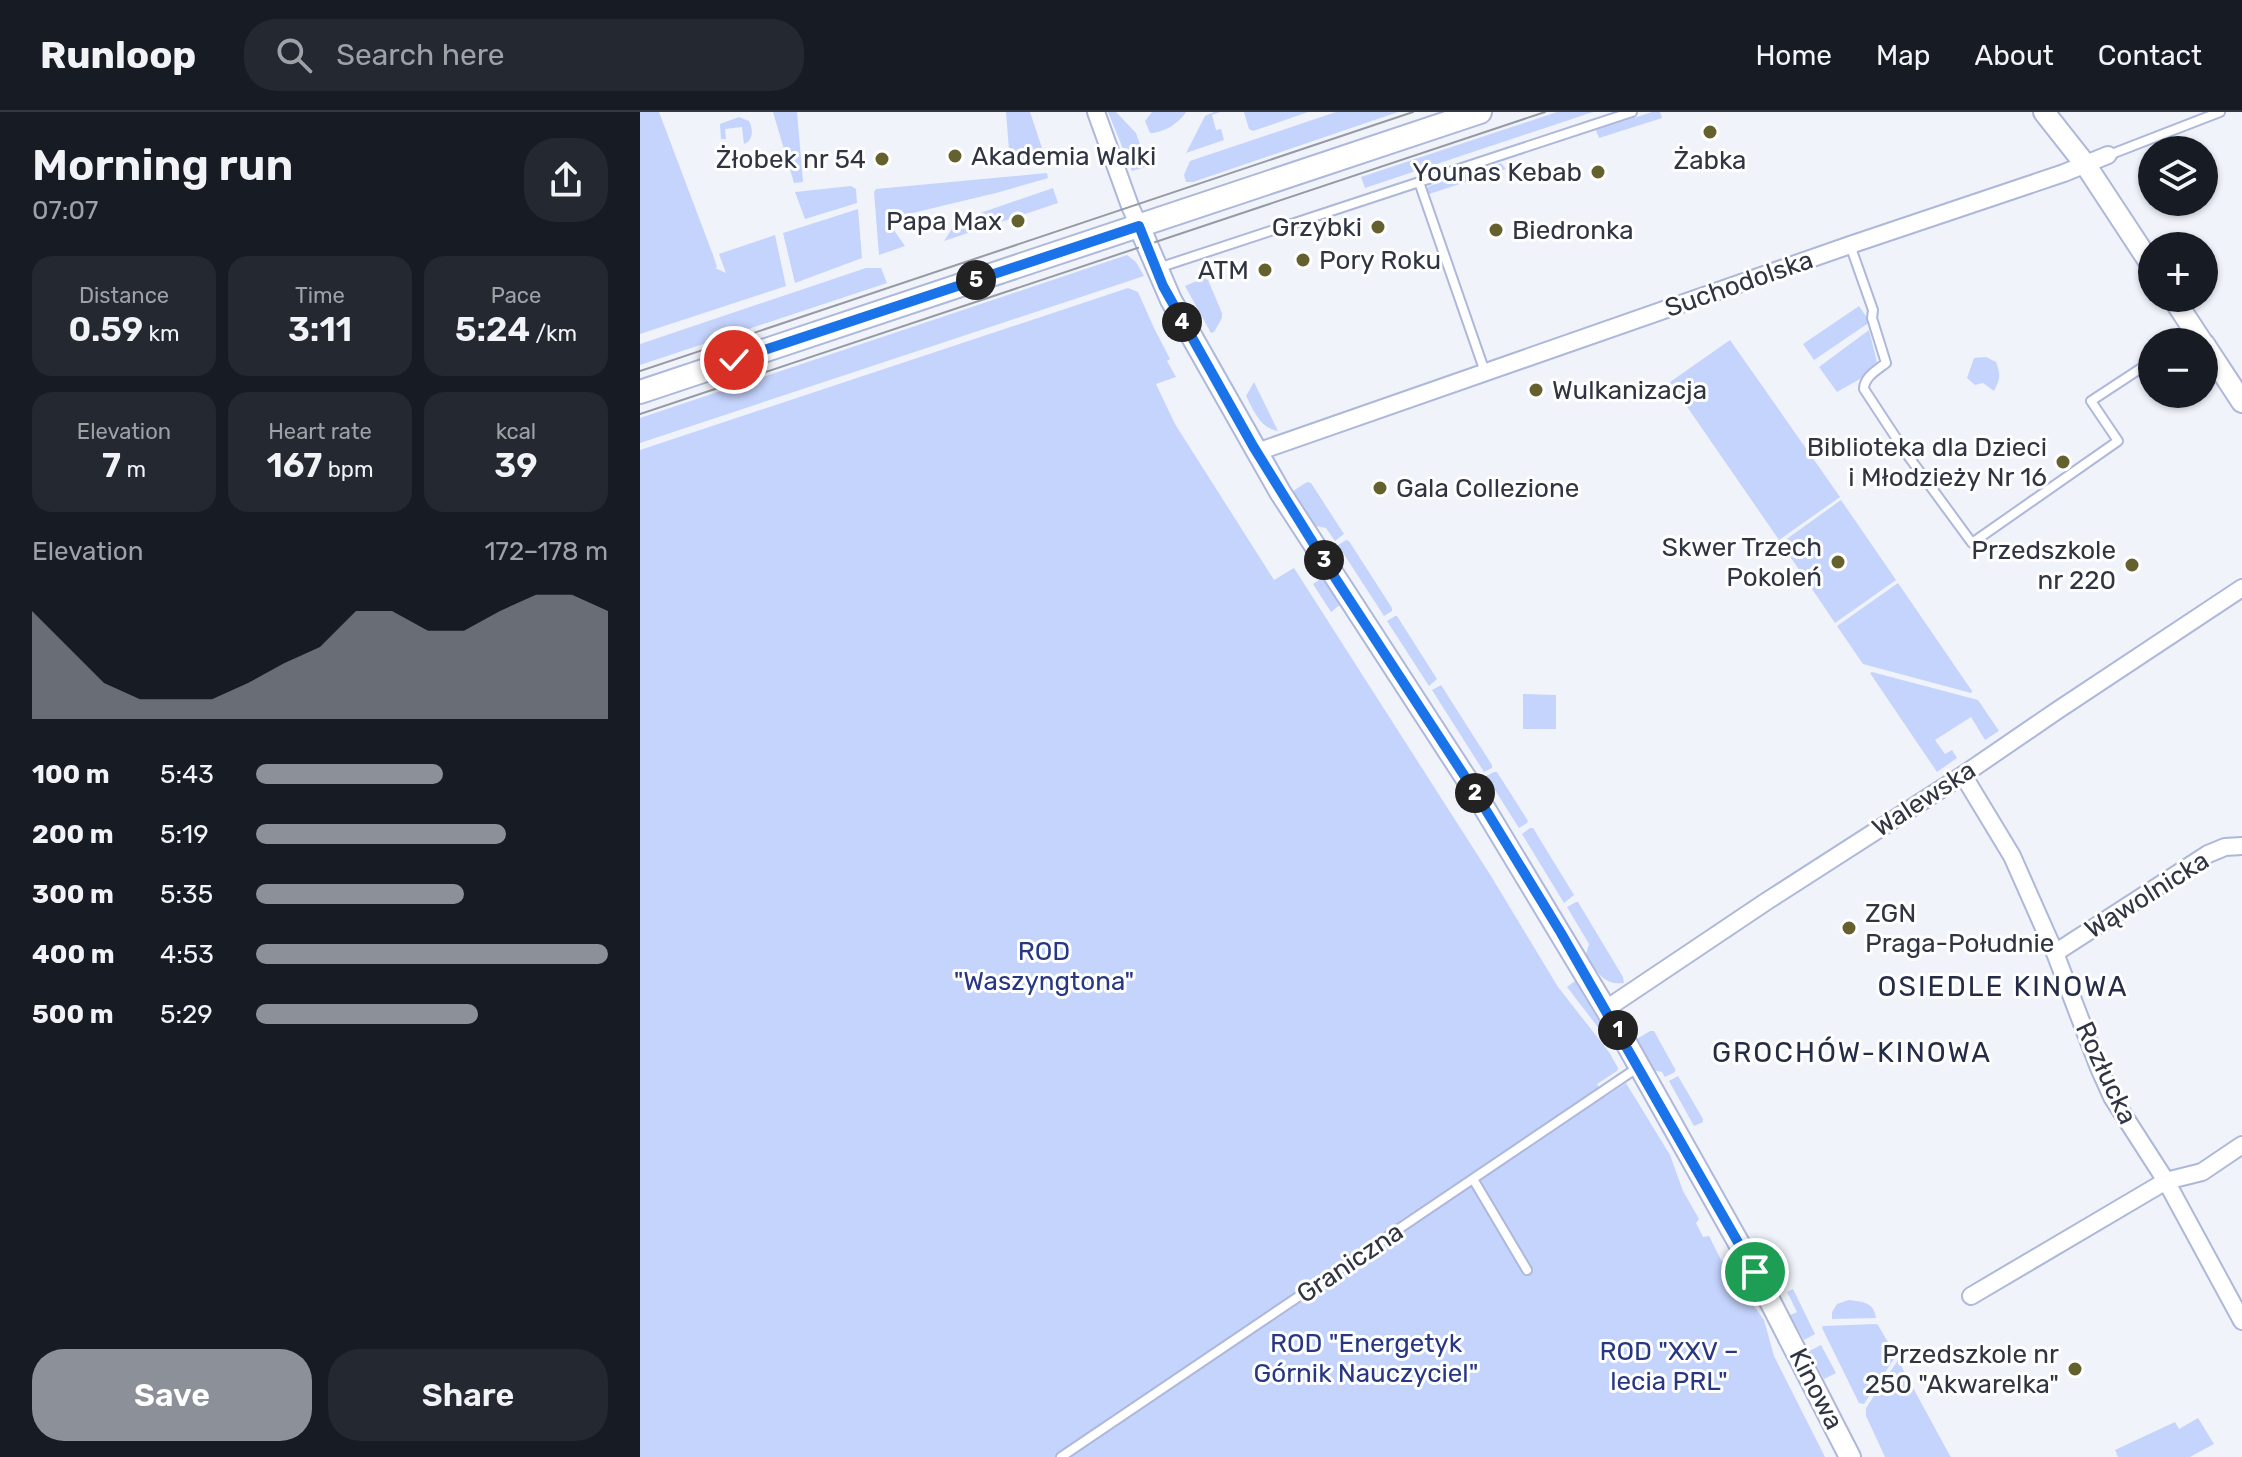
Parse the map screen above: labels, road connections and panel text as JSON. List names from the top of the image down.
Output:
{
  "streets": {
    "street": [
      "Suchodolska",
      "Walewska",
      "Wąwolnicka",
      "Rozłucka",
      "Kinowa"
    ],
    "lane": ["Graniczna"]
  },
  "crossings": [
    ["Suchodolska", "Kinowa"],
    ["Walewska", "Rozłucka"],
    ["Walewska", "Kinowa"],
    ["Wąwolnicka", "Rozłucka"],
    ["Graniczna", "Kinowa"]
  ],
  "districts": ["OSIEDLE KINOWA", "GROCHÓW-KINOWA"],
  "parks": ["ROD \"Waszyngtona\"", "ROD \"Energetyk Górnik Nauczyciel\"", "ROD \"XXV – lecia PRL\""],
  "places": [
    "Żabka",
    "Akademia Walki",
    "Żłobek nr 54",
    "Younas Kebab",
    "Papa Max",
    "Grzybki",
    "Biedronka",
    "Pory Roku",
    "ATM",
    "Wulkanizacja",
    "Biblioteka dla Dzieci i Młodzieży Nr 16",
    "Gala Collezione",
    "Skwer Trzech Pokoleń",
    "Przedszkole nr 220",
    "ZGN Praga-Południe",
    "Przedszkole nr 250 \"Akwarelka\""
  ],
  "page": {
    "header": "Runloop",
    "search": "Search here",
    "nav": [
      "Home",
      "Map",
      "About",
      "Contact"
    ],
    "heading": ["Morning run", "07:07"],
    "map_buttons": ["+", "−"],
    "stats": [
      ["Distance", "0.59 km"],
      ["Time", "3:11"],
      ["Pace", "5:24 /km"],
      ["Elevation", "7 m"],
      ["Heart rate", "167 bpm"],
      ["kcal", "39"]
    ],
    "pins": [
      "5",
      "4",
      "3",
      "2",
      "1"
    ],
    "chart": ["Elevation", "172–178 m"],
    "list": [
      {
        "name": "100 m",
        "note": "5:43"
      },
      {
        "name": "200 m",
        "note": "5:19"
      },
      {
        "name": "300 m",
        "note": "5:35"
      },
      {
        "name": "400 m",
        "note": "4:53"
      },
      {
        "name": "500 m",
        "note": "5:29"
      }
    ],
    "buttons": ["Save", "Share"]
  }
}
